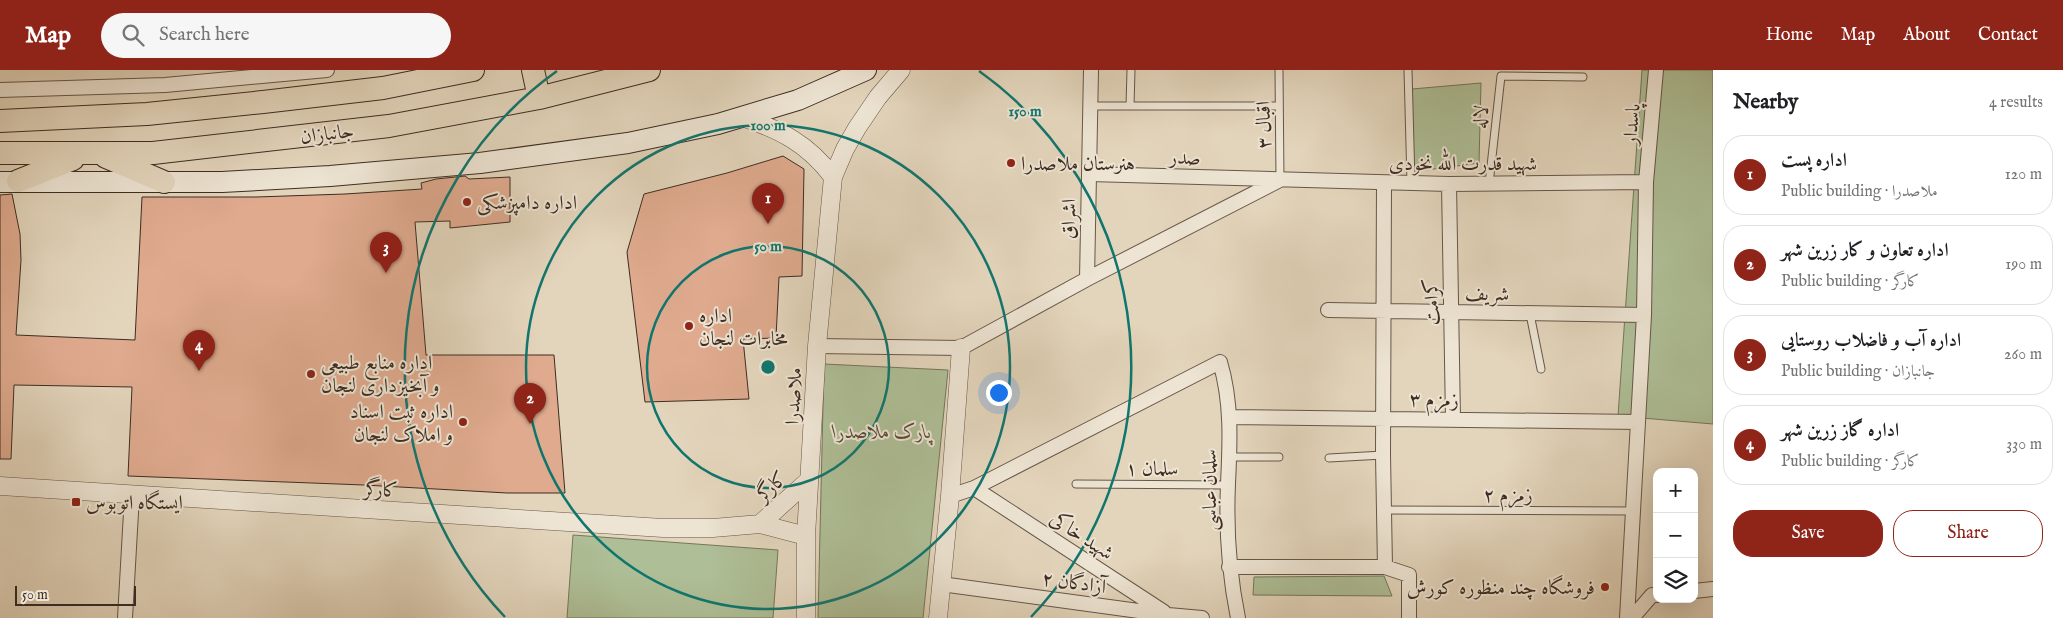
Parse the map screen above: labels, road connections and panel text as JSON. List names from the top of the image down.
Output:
{
  "streets": {
    "main road": ["جانبازان"],
    "street": [
      "پاسدار",
      "صدر",
      "شهید قدرت الله نخودی",
      "اشراق",
      "شریف",
      "کرامت",
      "ملاصدرا",
      "زمزم ۳",
      "کارگر",
      "سلمان عباسی",
      "شهید خاکی",
      "آزادگان ۲"
    ],
    "lane": [
      "لاله",
      "اقبال ۳",
      "سلمان ۱",
      "زمزم ۲"
    ]
  },
  "crossings": [
    ["لاله", "شهید قدرت الله نخودی"],
    ["پاسدار", "شهید قدرت الله نخودی"],
    ["پاسدار", "شریف"],
    ["پاسدار", "زمزم ۳"],
    ["پاسدار", "زمزم ۲"],
    ["اقبال ۳", "صدر"],
    ["اقبال ۳", "شهید قدرت الله نخودی"],
    ["صدر", "شهید قدرت الله نخودی"],
    ["صدر", "اشراق"],
    ["شهید قدرت الله نخودی", "کرامت"],
    ["شریف", "کرامت"],
    ["کرامت", "زمزم ۳"],
    ["ملاصدرا", "کارگر"],
    ["زمزم ۳", "سلمان عباسی"],
    ["سلمان ۱", "سلمان عباسی"],
    ["سلمان عباسی", "شهید خاکی"],
    ["شهید خاکی", "آزادگان ۲"]
  ],
  "parks": ["پارک ملاصدرا"],
  "places": {
    "other": [
      "هنرستان ملاصدرا",
      "اداره دامپزشکی",
      "اداره مخابرات لنجان",
      "اداره منابع طبیعی و آبخیزداری لنجان",
      "اداره ثبت اسناد و املاک لنجان",
      "فروشگاه چند منظوره کورش"
    ],
    "transit": ["ایستگاه اتوبوس"]
  },
  "scale_bar": "50 m",
  "page": {
    "header": "Map",
    "search": "Search here",
    "nav": [
      "Home",
      "Map",
      "About",
      "Contact"
    ],
    "heading": ["Nearby", "4 results"],
    "list": [
      {
        "mark": "1",
        "name": "اداره پست",
        "note": "Public building · ملاصدرا",
        "value": "120 m"
      },
      {
        "mark": "2",
        "name": "اداره تعاون و کار زرین شهر",
        "note": "Public building · کارگر",
        "value": "190 m"
      },
      {
        "mark": "3",
        "name": "اداره آب و فاضلاب روستایی",
        "note": "Public building · جانبازان",
        "value": "260 m"
      },
      {
        "mark": "4",
        "name": "اداره گاز زرین شهر",
        "note": "Public building · کارگر",
        "value": "330 m"
      }
    ],
    "pins": [
      "1",
      "3",
      "4",
      "2"
    ],
    "map_buttons": ["+", "−"],
    "buttons": ["Save", "Share"],
    "scale": "50 m"
  },
  "rings": ["150 m", "100 m", "50 m"]
}
